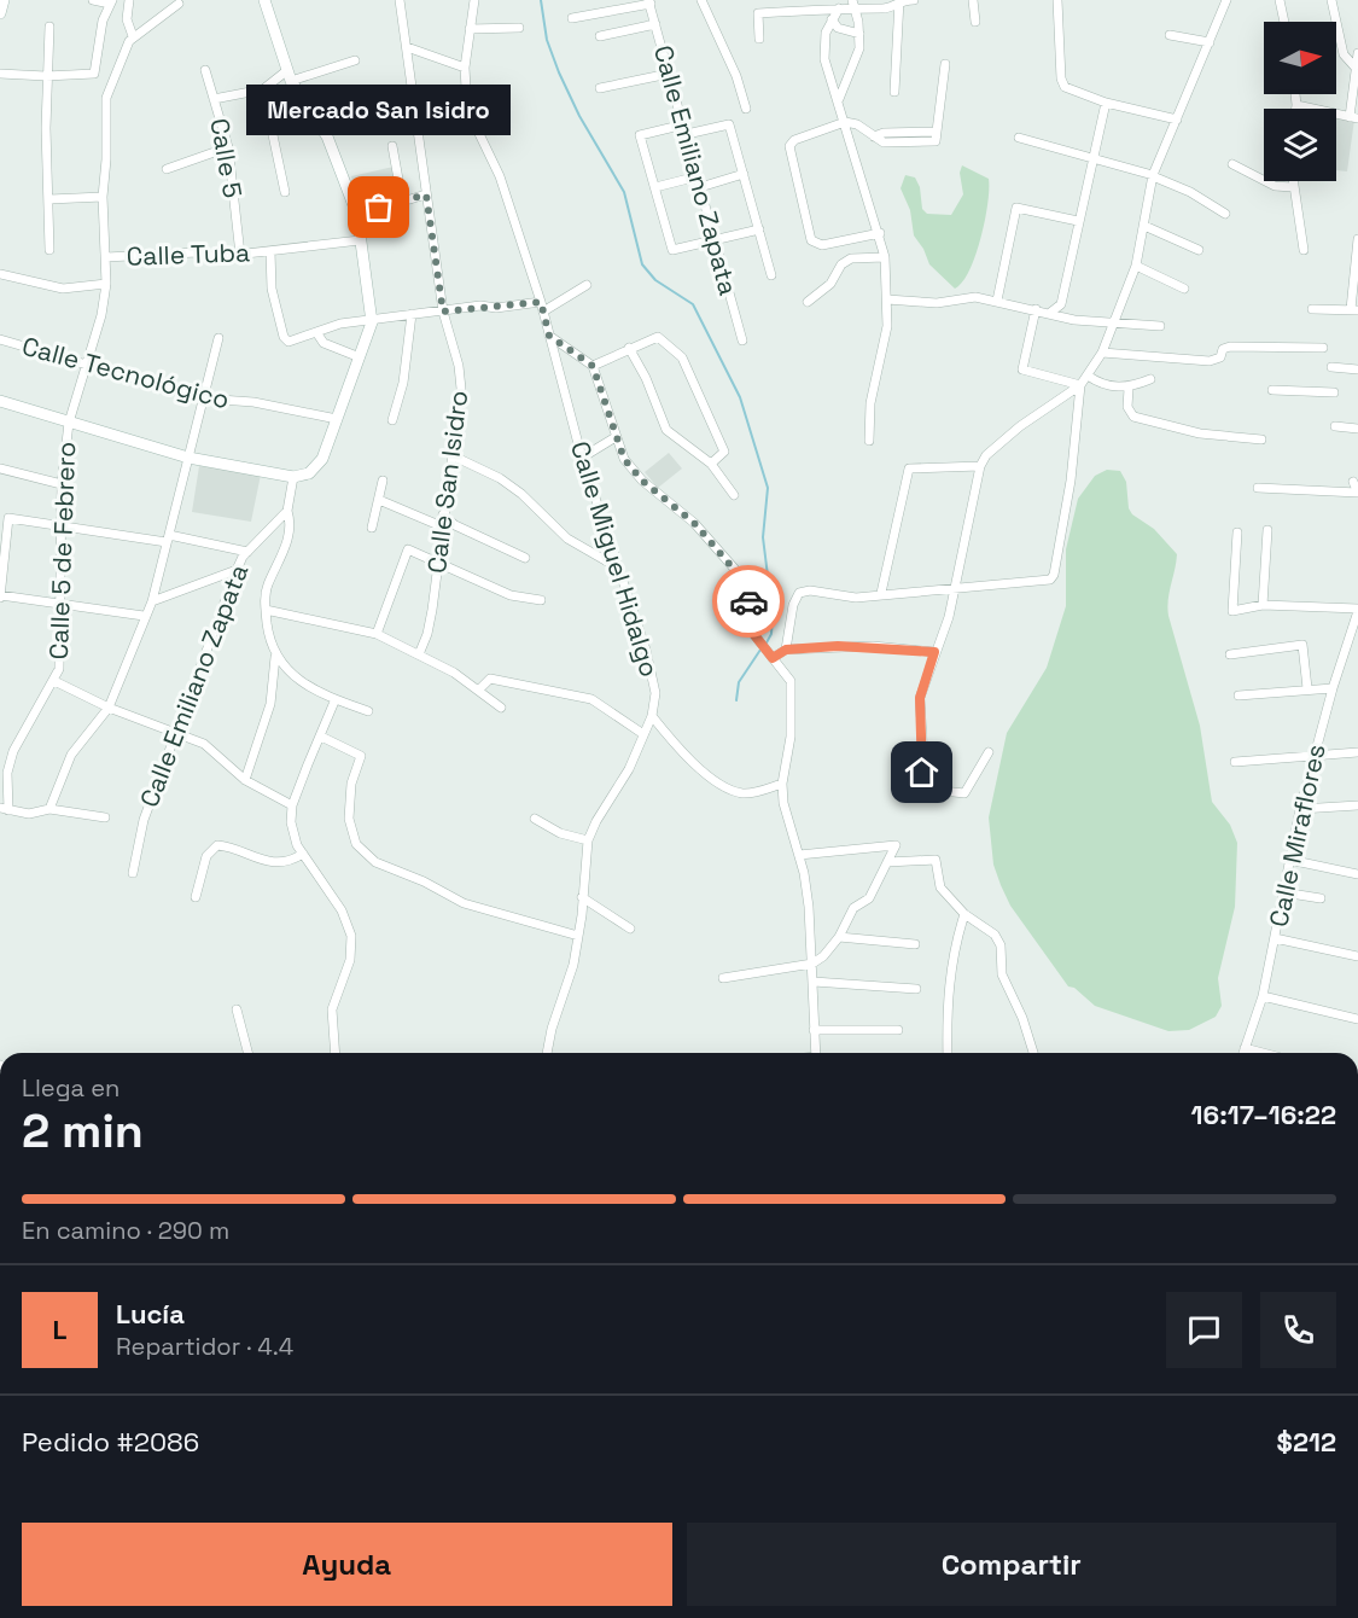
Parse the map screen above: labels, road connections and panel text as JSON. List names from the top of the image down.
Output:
{
  "streets": {
    "street": [
      "Calle 5",
      "Calle Emiliano Zapata",
      "Calle Tuba",
      "Calle Tecnológico",
      "Calle San Isidro",
      "Calle 5 de Febrero",
      "Calle Miguel Hidalgo",
      "Calle Miraflores"
    ]
  },
  "crossings": [
    ["Calle 5", "Calle Tuba"],
    ["Calle Tuba", "Calle 5 de Febrero"],
    ["Calle Tecnológico", "Calle 5 de Febrero"]
  ],
  "places": ["Mercado San Isidro"],
  "north": "right",
  "page": {
    "bubble": "Mercado San Isidro",
    "heading": ["2 min", "Llega en", "16:17–16:22"],
    "panel": [
      "Lucía",
      "Repartidor · 4.4",
      "Pedido #2086",
      "$212"
    ],
    "bar": "En camino · 290 m",
    "round": "L",
    "buttons": ["Ayuda", "Compartir"]
  }
}
